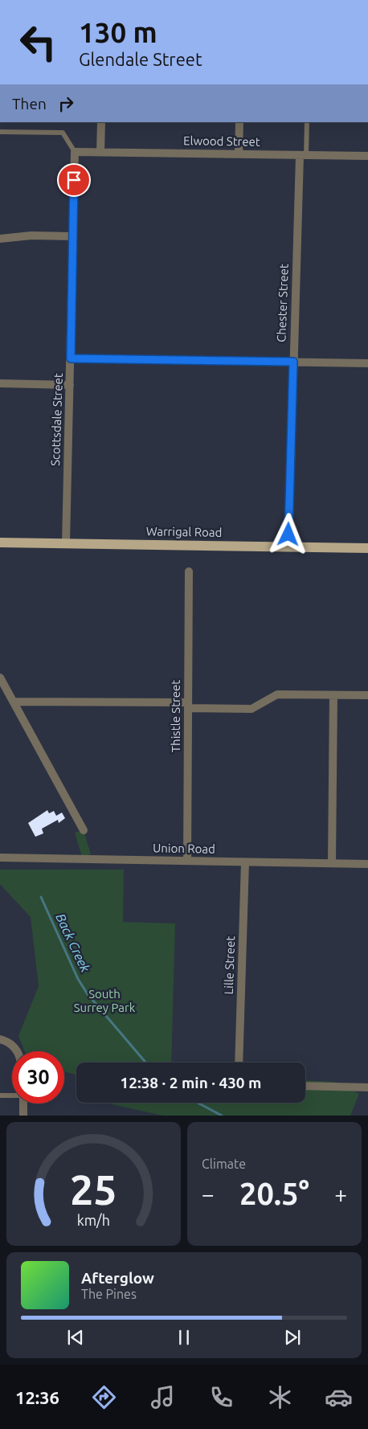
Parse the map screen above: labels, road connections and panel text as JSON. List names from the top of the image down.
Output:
{
  "streets": {
    "main road": ["Warrigal Road"],
    "street": [
      "Elwood Street",
      "Chester Street",
      "Scottsdale Street",
      "Thistle Street",
      "Union Road",
      "Lille Street"
    ]
  },
  "crossings": [
    ["Elwood Street", "Chester Street"],
    ["Elwood Street", "Scottsdale Street"],
    ["Chester Street", "Warrigal Road"],
    ["Scottsdale Street", "Warrigal Road"],
    ["Thistle Street", "Union Road"],
    ["Union Road", "Lille Street"]
  ],
  "water": ["Back Creek"],
  "parks": ["South Surrey Park"],
  "page": {
    "turn": ["130 m", "Glendale Street"],
    "then": "Then",
    "limit": "30",
    "trip": "12:38 · 2 min · 430 m",
    "tile": "Climate",
    "heat": ["−", "20.5°", "+"],
    "song": ["Afterglow", "The Pines"],
    "tabs": "12:36",
    "gauge": ["25", "km/h"]
  }
}
